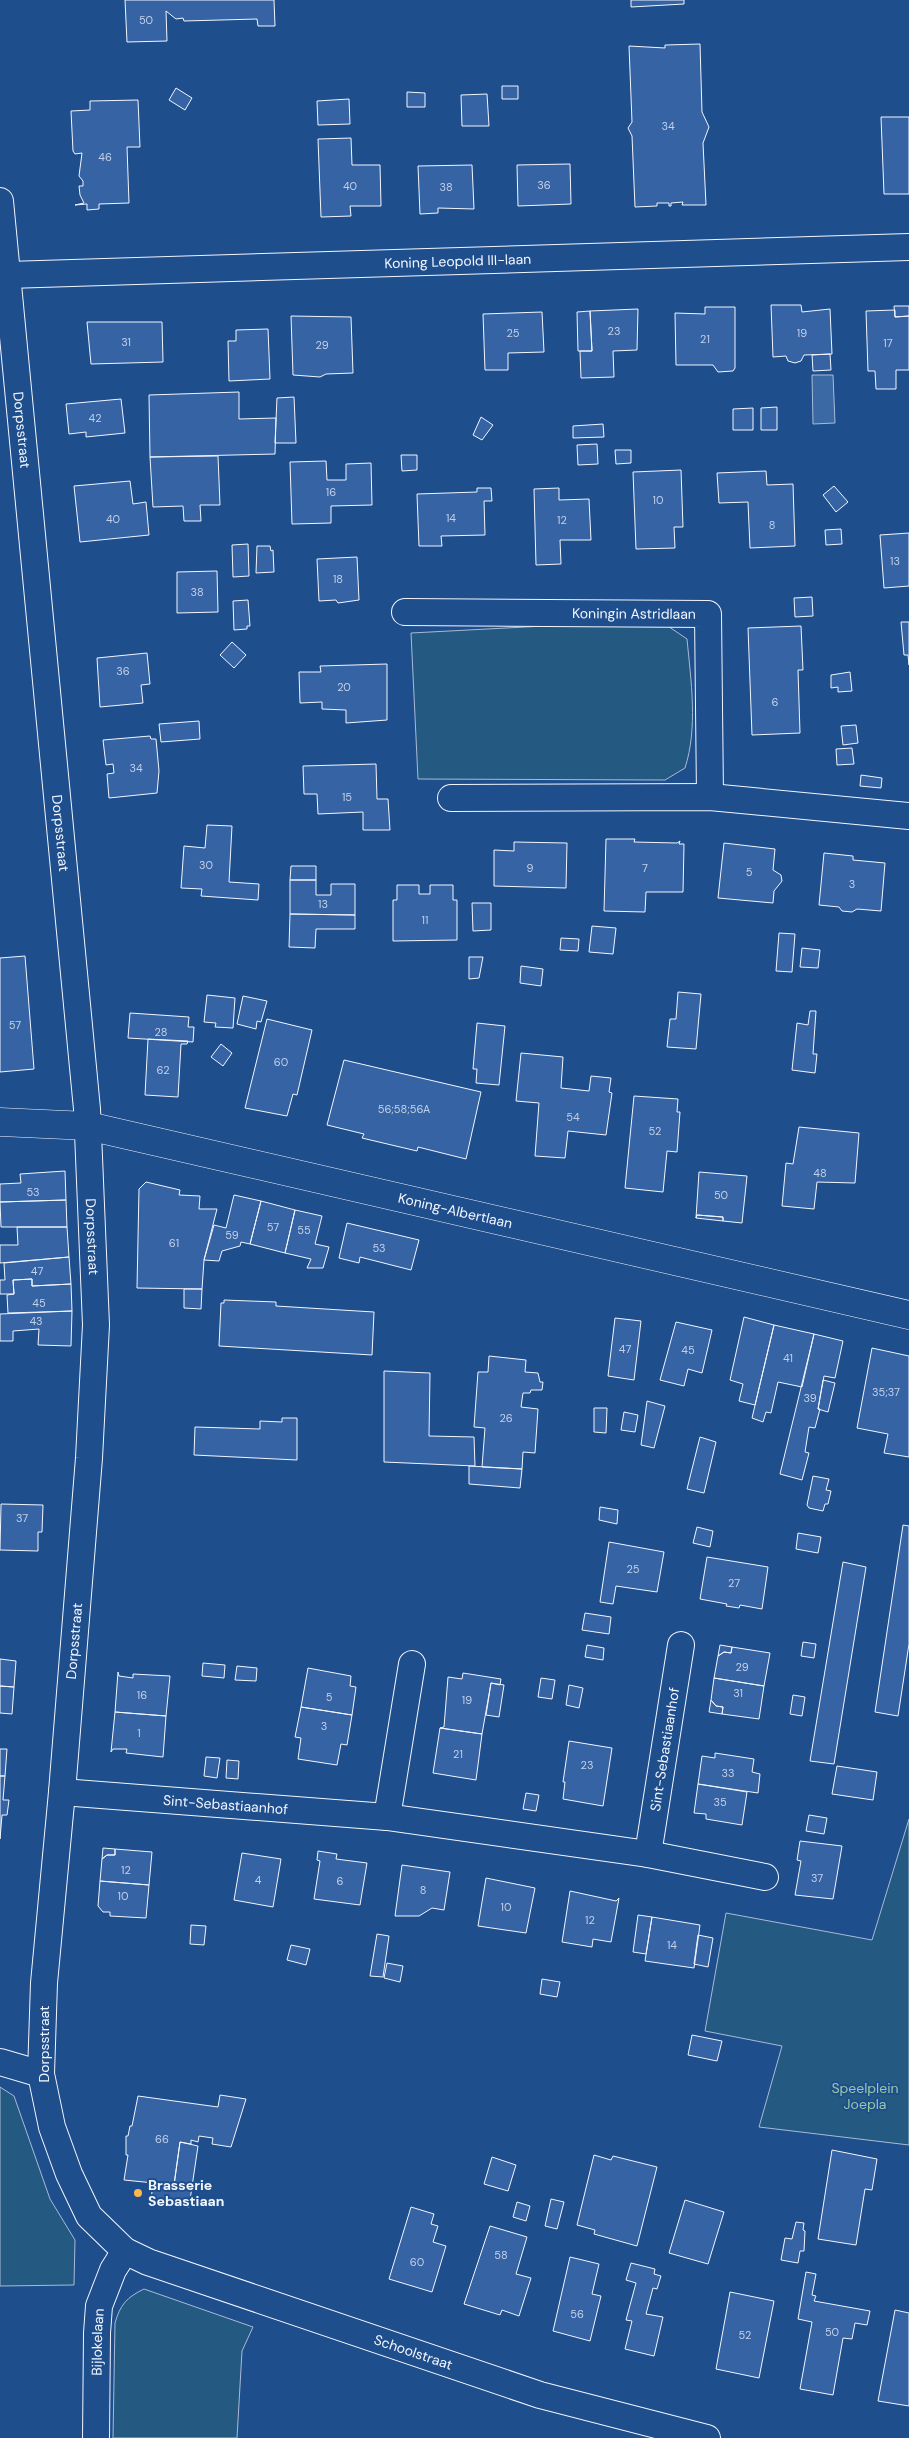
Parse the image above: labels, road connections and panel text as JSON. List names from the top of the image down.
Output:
{
  "streets": {
    "street": [
      "Koning Leopold III-laan",
      "Dorpsstraat",
      "Koningin Astridlaan",
      "Koning-Albertlaan",
      "Sint-Sebastiaanhof",
      "Bijlokelaan",
      "Schoolstraat"
    ]
  },
  "crossings": [
    ["Koning Leopold III-laan", "Dorpsstraat"],
    ["Dorpsstraat", "Koning-Albertlaan"],
    ["Dorpsstraat", "Sint-Sebastiaanhof"],
    ["Dorpsstraat", "Bijlokelaan"],
    ["Dorpsstraat", "Schoolstraat"],
    ["Bijlokelaan", "Schoolstraat"]
  ],
  "parks": ["Speelplein Joepla"],
  "places": ["Brasserie Sebastiaan"],
  "house_numbers": [
    "50",
    "34",
    "46",
    "36",
    "40",
    "38",
    "23",
    "25",
    "19",
    "21",
    "31",
    "17",
    "29",
    "42",
    "16",
    "10",
    "14",
    "40",
    "12",
    "8",
    "13",
    "18",
    "38",
    "36",
    "20",
    "6",
    "34",
    "15",
    "30",
    "9",
    "7",
    "5",
    "3",
    "13",
    "11",
    "57",
    "28",
    "60",
    "62",
    "56;58;56A",
    "54",
    "52",
    "48",
    "53",
    "50",
    "57",
    "55",
    "59",
    "61",
    "53",
    "47",
    "45",
    "43",
    "47",
    "45",
    "41",
    "35;37",
    "39",
    "26",
    "37",
    "25",
    "27",
    "29",
    "31",
    "16",
    "5",
    "19",
    "3",
    "1",
    "21",
    "23",
    "33",
    "35",
    "12",
    "37",
    "4",
    "6",
    "8",
    "10",
    "10",
    "12",
    "14",
    "66",
    "58",
    "60",
    "56",
    "50",
    "52"
  ]
}
